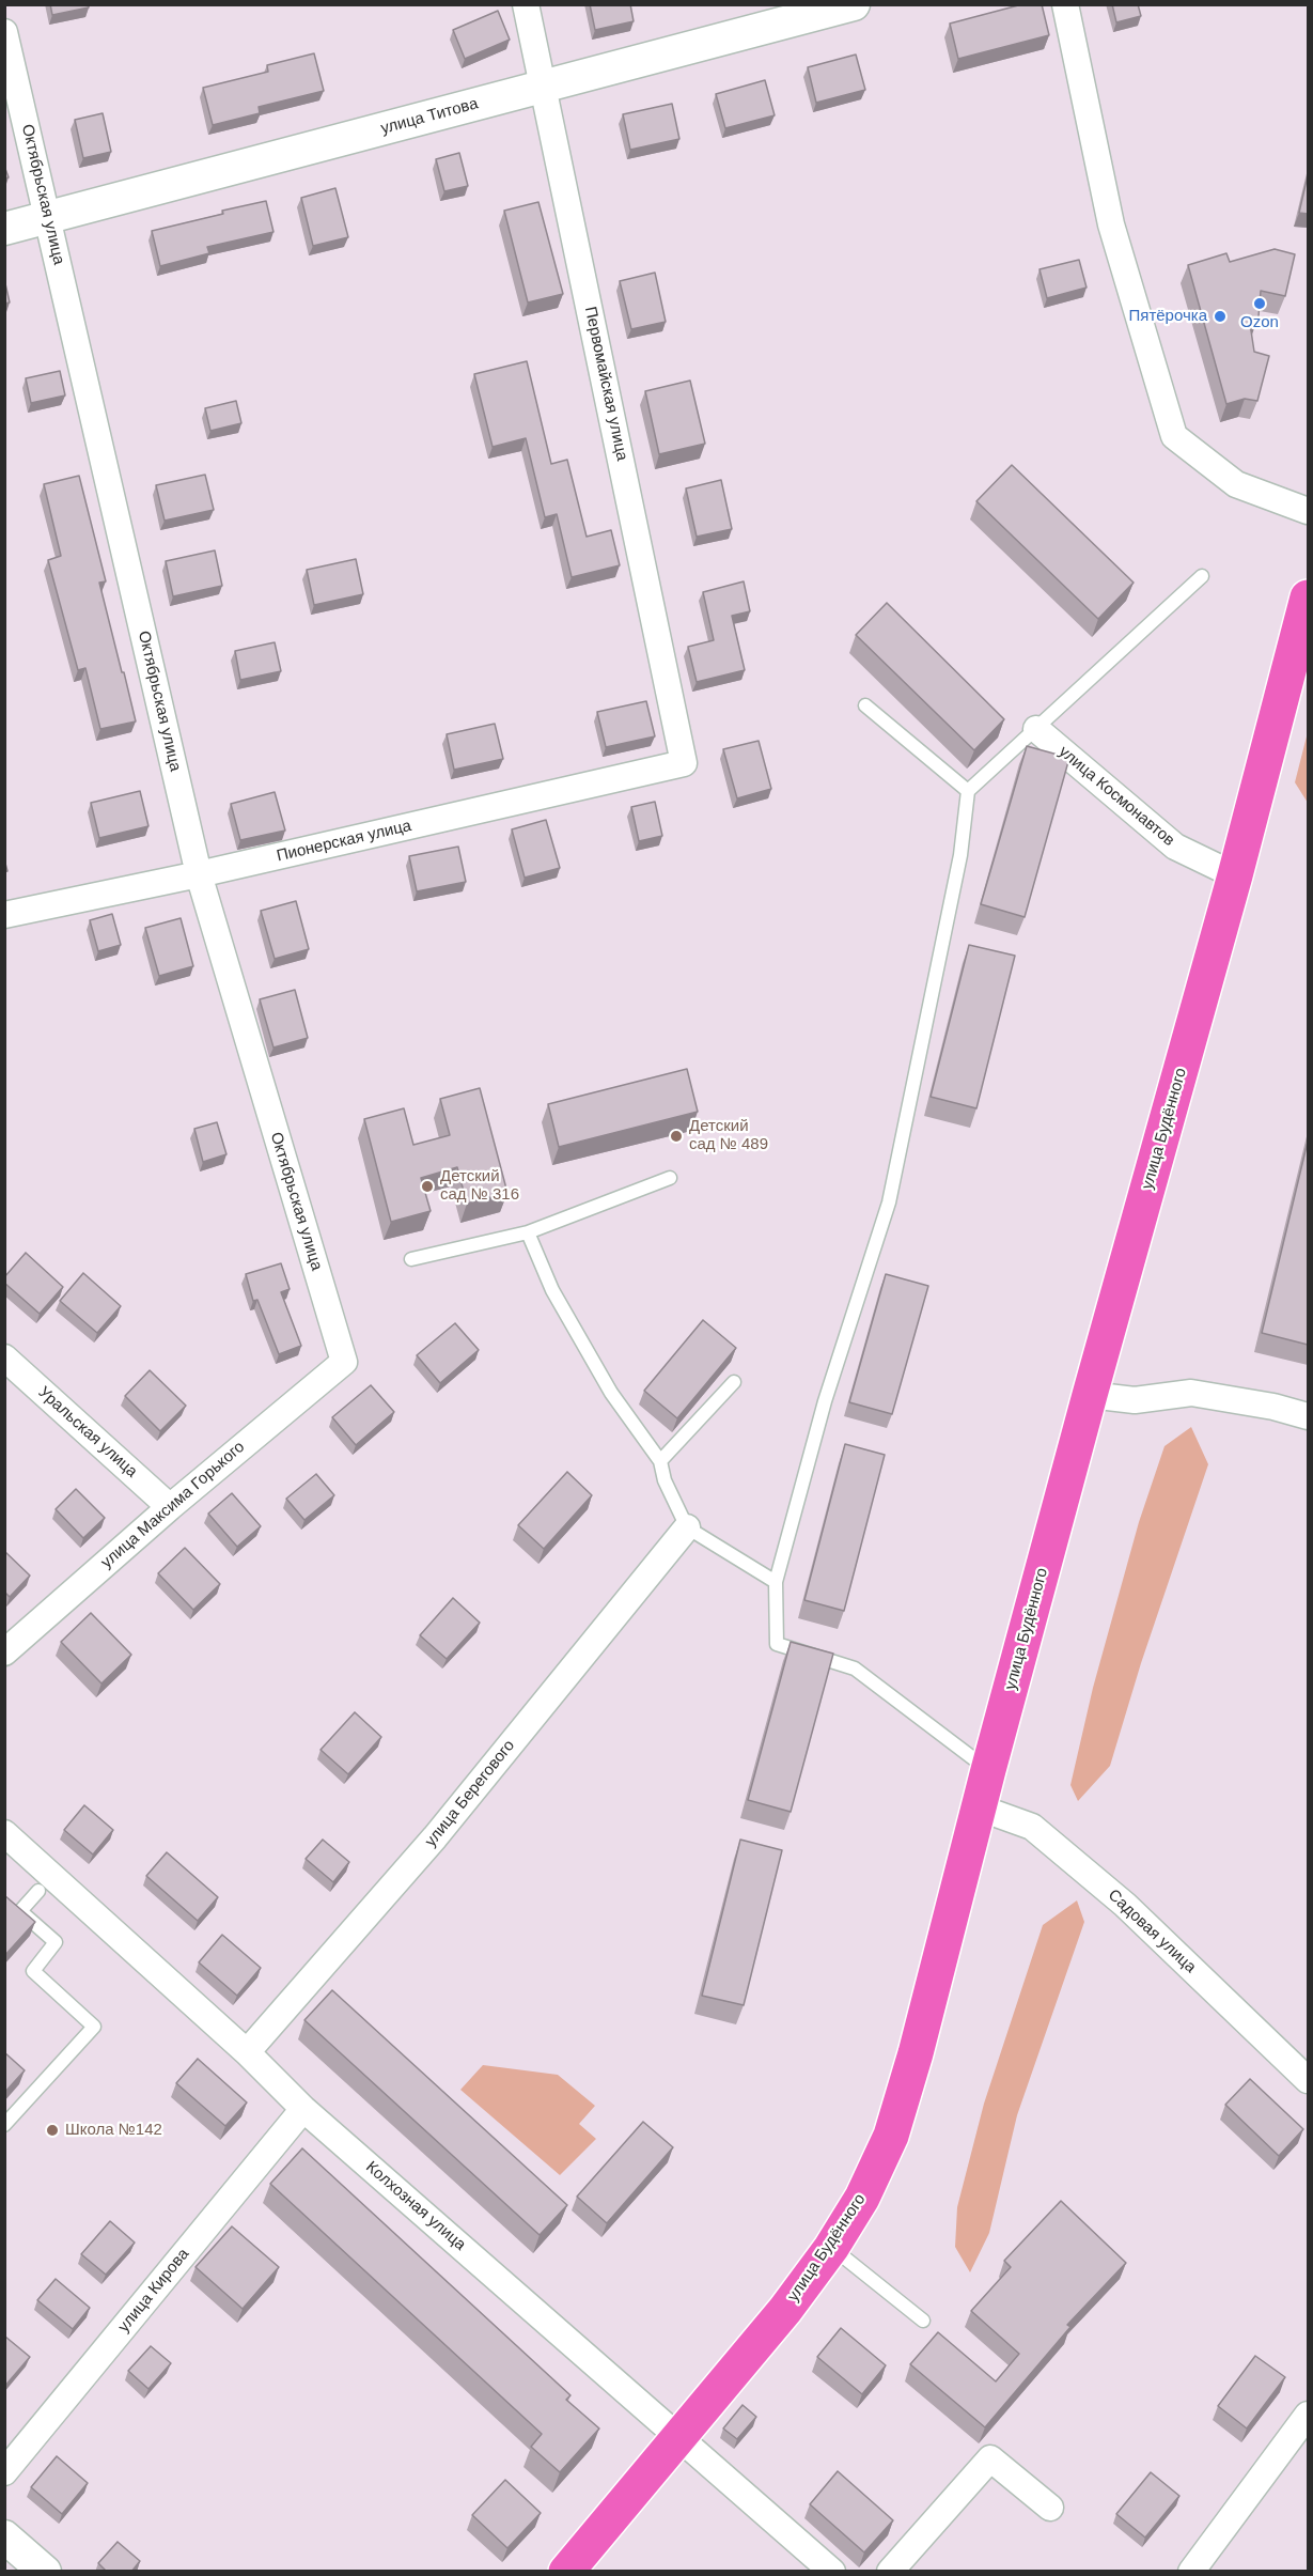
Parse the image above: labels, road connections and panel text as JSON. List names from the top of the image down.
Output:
{
  "streets": {
    "main road": ["улица Будённого"],
    "street": [
      "улица Титова",
      "Октябрьская улица",
      "Первомайская улица",
      "улица Космонавтов",
      "Пионерская улица",
      "Уральская улица",
      "улица Максима Горького",
      "улица Берегового",
      "Садовая улица",
      "Колхозная улица",
      "улица Кирова"
    ]
  },
  "crossings": [
    ["улица Титова", "Октябрьская улица"],
    ["улица Титова", "Первомайская улица"],
    ["Октябрьская улица", "Пионерская улица"],
    ["Октябрьская улица", "улица Максима Горького"],
    ["Первомайская улица", "Пионерская улица"],
    ["улица Космонавтов", "улица Будённого"],
    ["улица Будённого", "Садовая улица"],
    ["улица Будённого", "Колхозная улица"],
    ["Уральская улица", "улица Максима Горького"],
    ["улица Берегового", "Колхозная улица"],
    ["Колхозная улица", "улица Кирова"]
  ],
  "places": [
    "Ozon",
    "Пятёрочка",
    "Детский сад № 489",
    "Детский сад № 316",
    "Школа №142"
  ]
}
